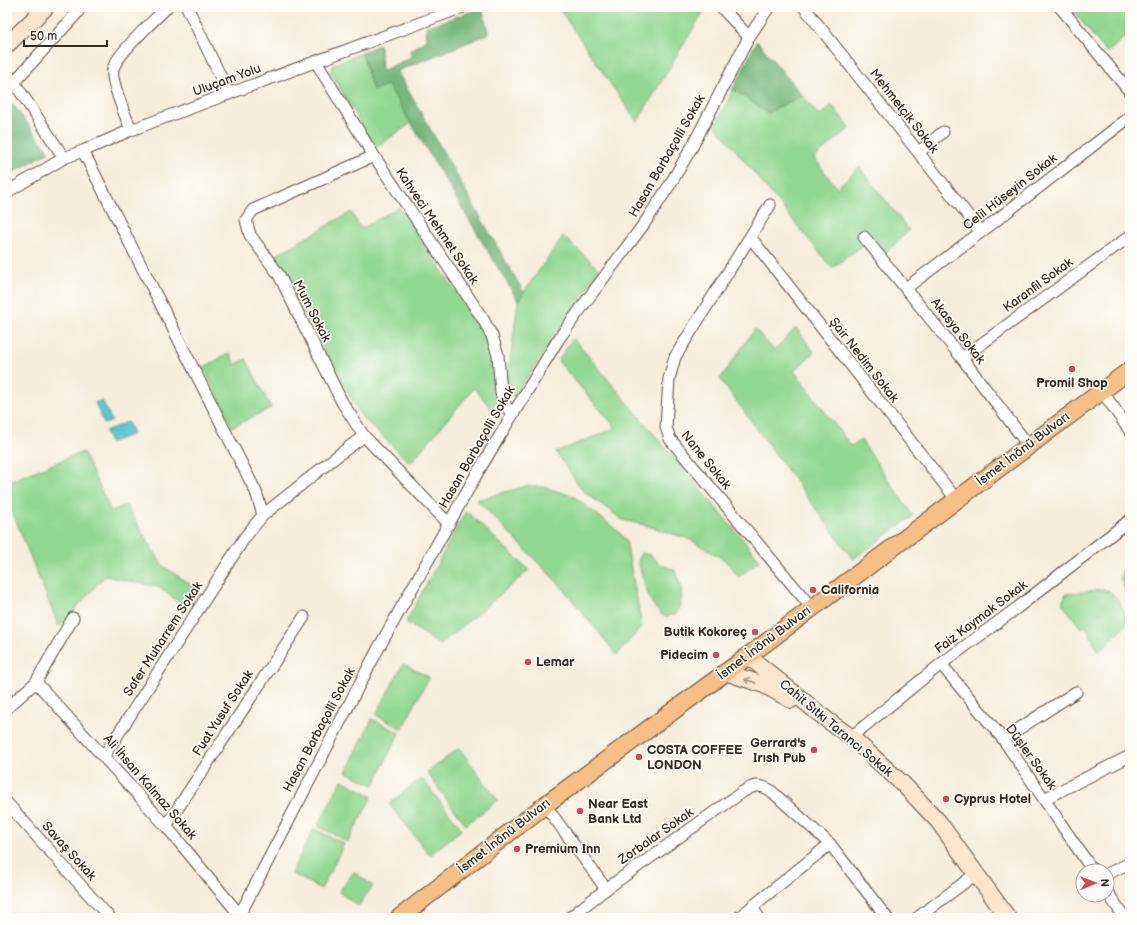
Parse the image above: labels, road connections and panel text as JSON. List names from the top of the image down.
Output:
{
  "streets": {
    "main road": ["İsmet İnönü Bulvarı"],
    "street": [
      "Uluçam Yolu",
      "Mehmetçik Sokak",
      "Hasan Barbaçolli Sokak",
      "Celil Hüseyin Sokak",
      "Kahveci Mehmet Sokak",
      "Karanfil Sokak",
      "Mum Sokak",
      "Akasya Sokak",
      "Şair Nedim Sokak",
      "Nane Sokak",
      "Faiz Kaymak Sokak",
      "Safer Muharrem Sokak",
      "Fuat Yusuf Sokak",
      "Cahit Sıtkı Tarancı Sokak",
      "Düşler Sokak",
      "Ali İhsan Kalmaz Sokak",
      "Zorbalar Sokak",
      "Savaş Sokak"
    ]
  },
  "crossings": [
    ["Uluçam Yolu", "Kahveci Mehmet Sokak"],
    ["Mehmetçik Sokak", "Celil Hüseyin Sokak"],
    ["Hasan Barbaçolli Sokak", "Kahveci Mehmet Sokak"],
    ["Hasan Barbaçolli Sokak", "Mum Sokak"],
    ["Hasan Barbaçolli Sokak", "Ali İhsan Kalmaz Sokak"],
    ["Celil Hüseyin Sokak", "Akasya Sokak"],
    ["Kahveci Mehmet Sokak", "Mum Sokak"],
    ["Karanfil Sokak", "Akasya Sokak"],
    ["Mum Sokak", "Safer Muharrem Sokak"],
    ["Akasya Sokak", "İsmet İnönü Bulvarı"],
    ["Şair Nedim Sokak", "İsmet İnönü Bulvarı"],
    ["Şair Nedim Sokak", "Nane Sokak"],
    ["İsmet İnönü Bulvarı", "Nane Sokak"],
    ["İsmet İnönü Bulvarı", "Cahit Sıtkı Tarancı Sokak"],
    ["Faiz Kaymak Sokak", "Cahit Sıtkı Tarancı Sokak"],
    ["Faiz Kaymak Sokak", "Düşler Sokak"],
    ["Safer Muharrem Sokak", "Ali İhsan Kalmaz Sokak"],
    ["Fuat Yusuf Sokak", "Ali İhsan Kalmaz Sokak"]
  ],
  "places": [
    "Promil Shop",
    "California",
    "Butik Kokoreç",
    "Pidecim",
    "Lemar",
    "Gerrard's Irısh Pub",
    "COSTA COFFEE LONDON",
    "Cyprus Hotel",
    "Near East Bank Ltd",
    "Premium Inn"
  ],
  "scale_bar": "50 m",
  "north": "right"
}
